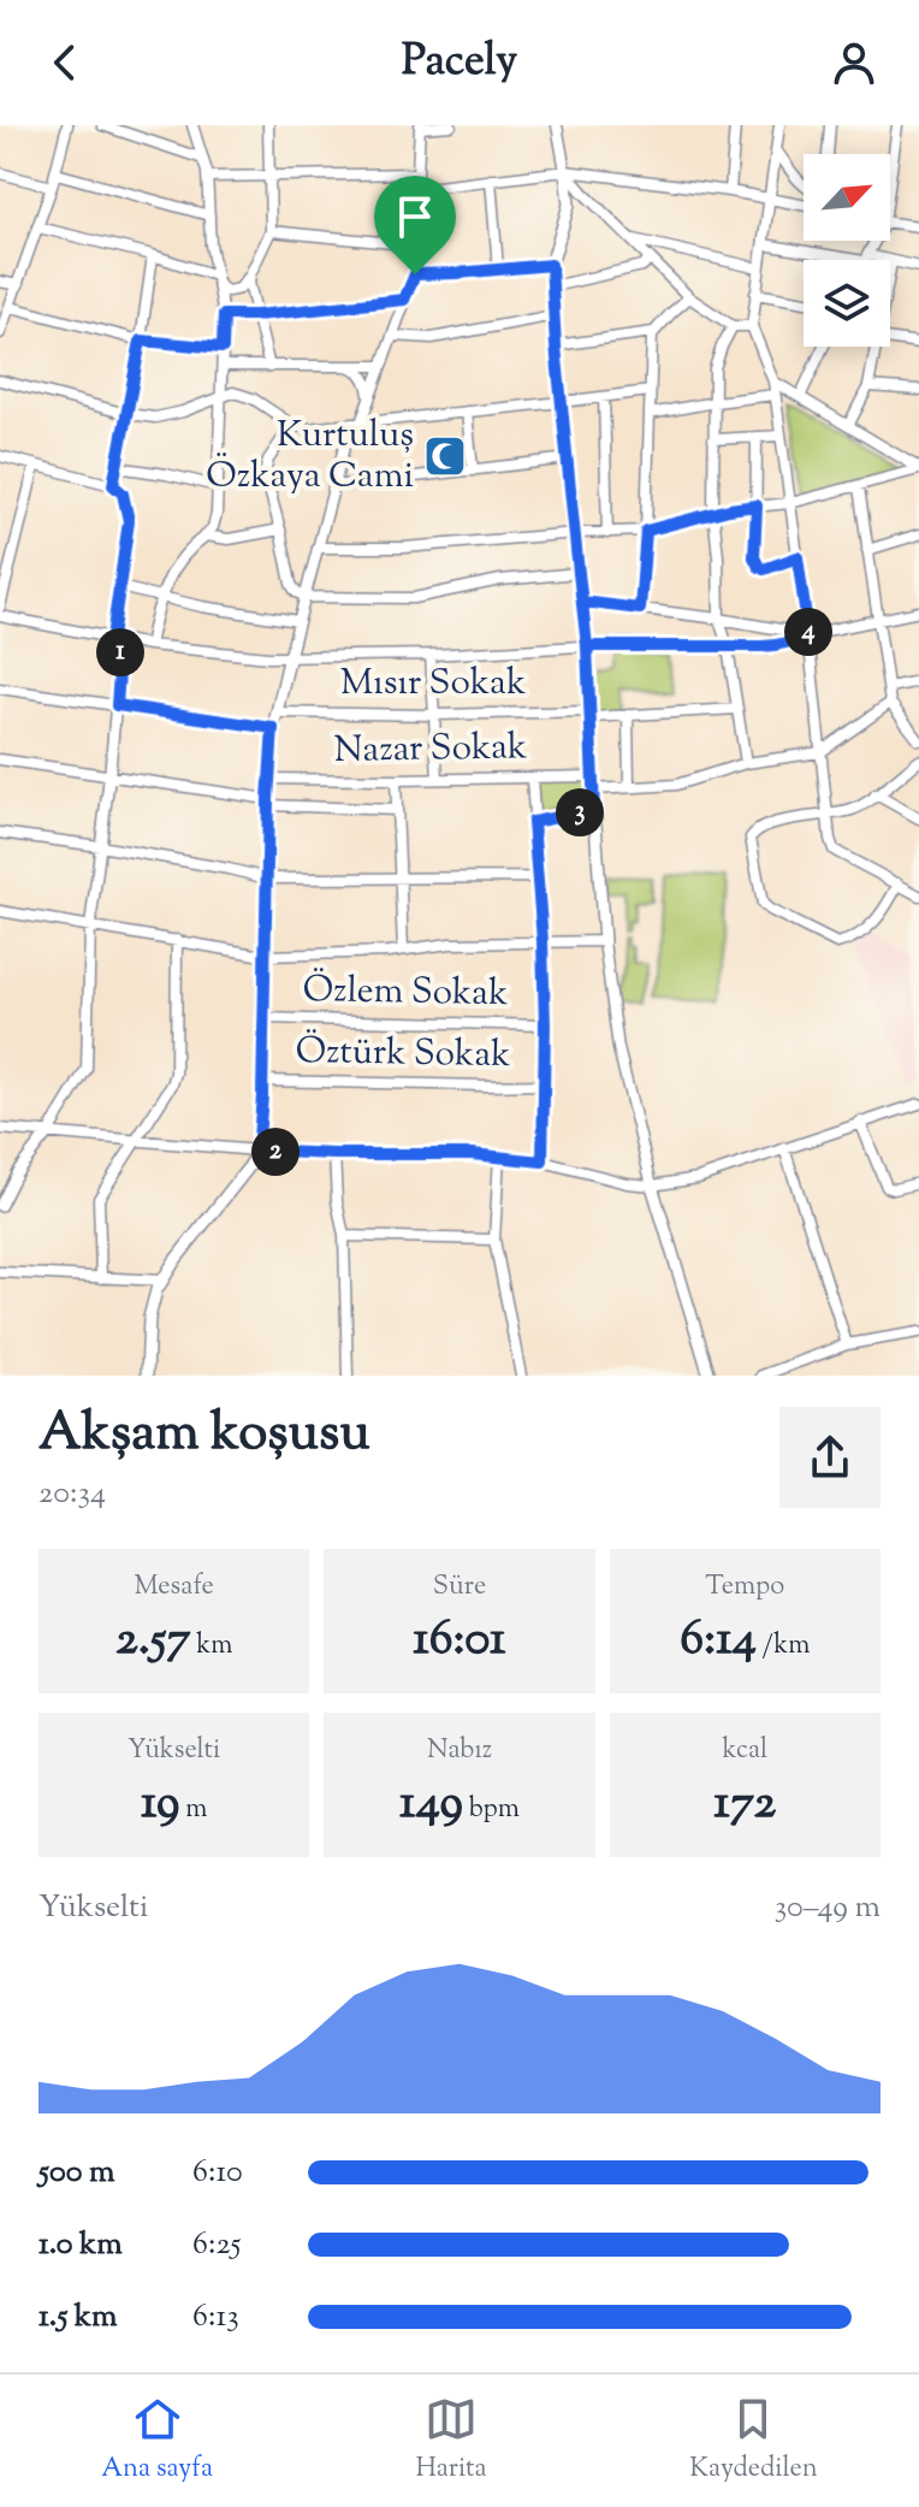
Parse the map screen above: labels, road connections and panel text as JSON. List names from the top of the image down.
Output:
{
  "streets": {
    "street": [
      "Mısır Sokak",
      "Nazar Sokak",
      "Özlem Sokak",
      "Öztürk Sokak"
    ]
  },
  "places": {
    "mosque": ["Kurtuluş Özkaya Cami"]
  },
  "north": "top right",
  "page": {
    "header": "Pacely",
    "pins": [
      "4",
      "1",
      "3",
      "2"
    ],
    "heading": ["Akşam koşusu", "20:34"],
    "stats": [
      ["Mesafe", "2.57 km"],
      ["Süre", "16:01"],
      ["Tempo", "6:14 /km"],
      ["Yükselti", "19 m"],
      ["Nabız", "149 bpm"],
      ["kcal", "172"]
    ],
    "chart": ["Yükselti", "30–49 m"],
    "list": [
      {
        "name": "500 m",
        "note": "6:10"
      },
      {
        "name": "1.0 km",
        "note": "6:25"
      },
      {
        "name": "1.5 km",
        "note": "6:13"
      }
    ],
    "tabs": ["Ana sayfa", "Harita", "Kaydedilen"]
  }
}
